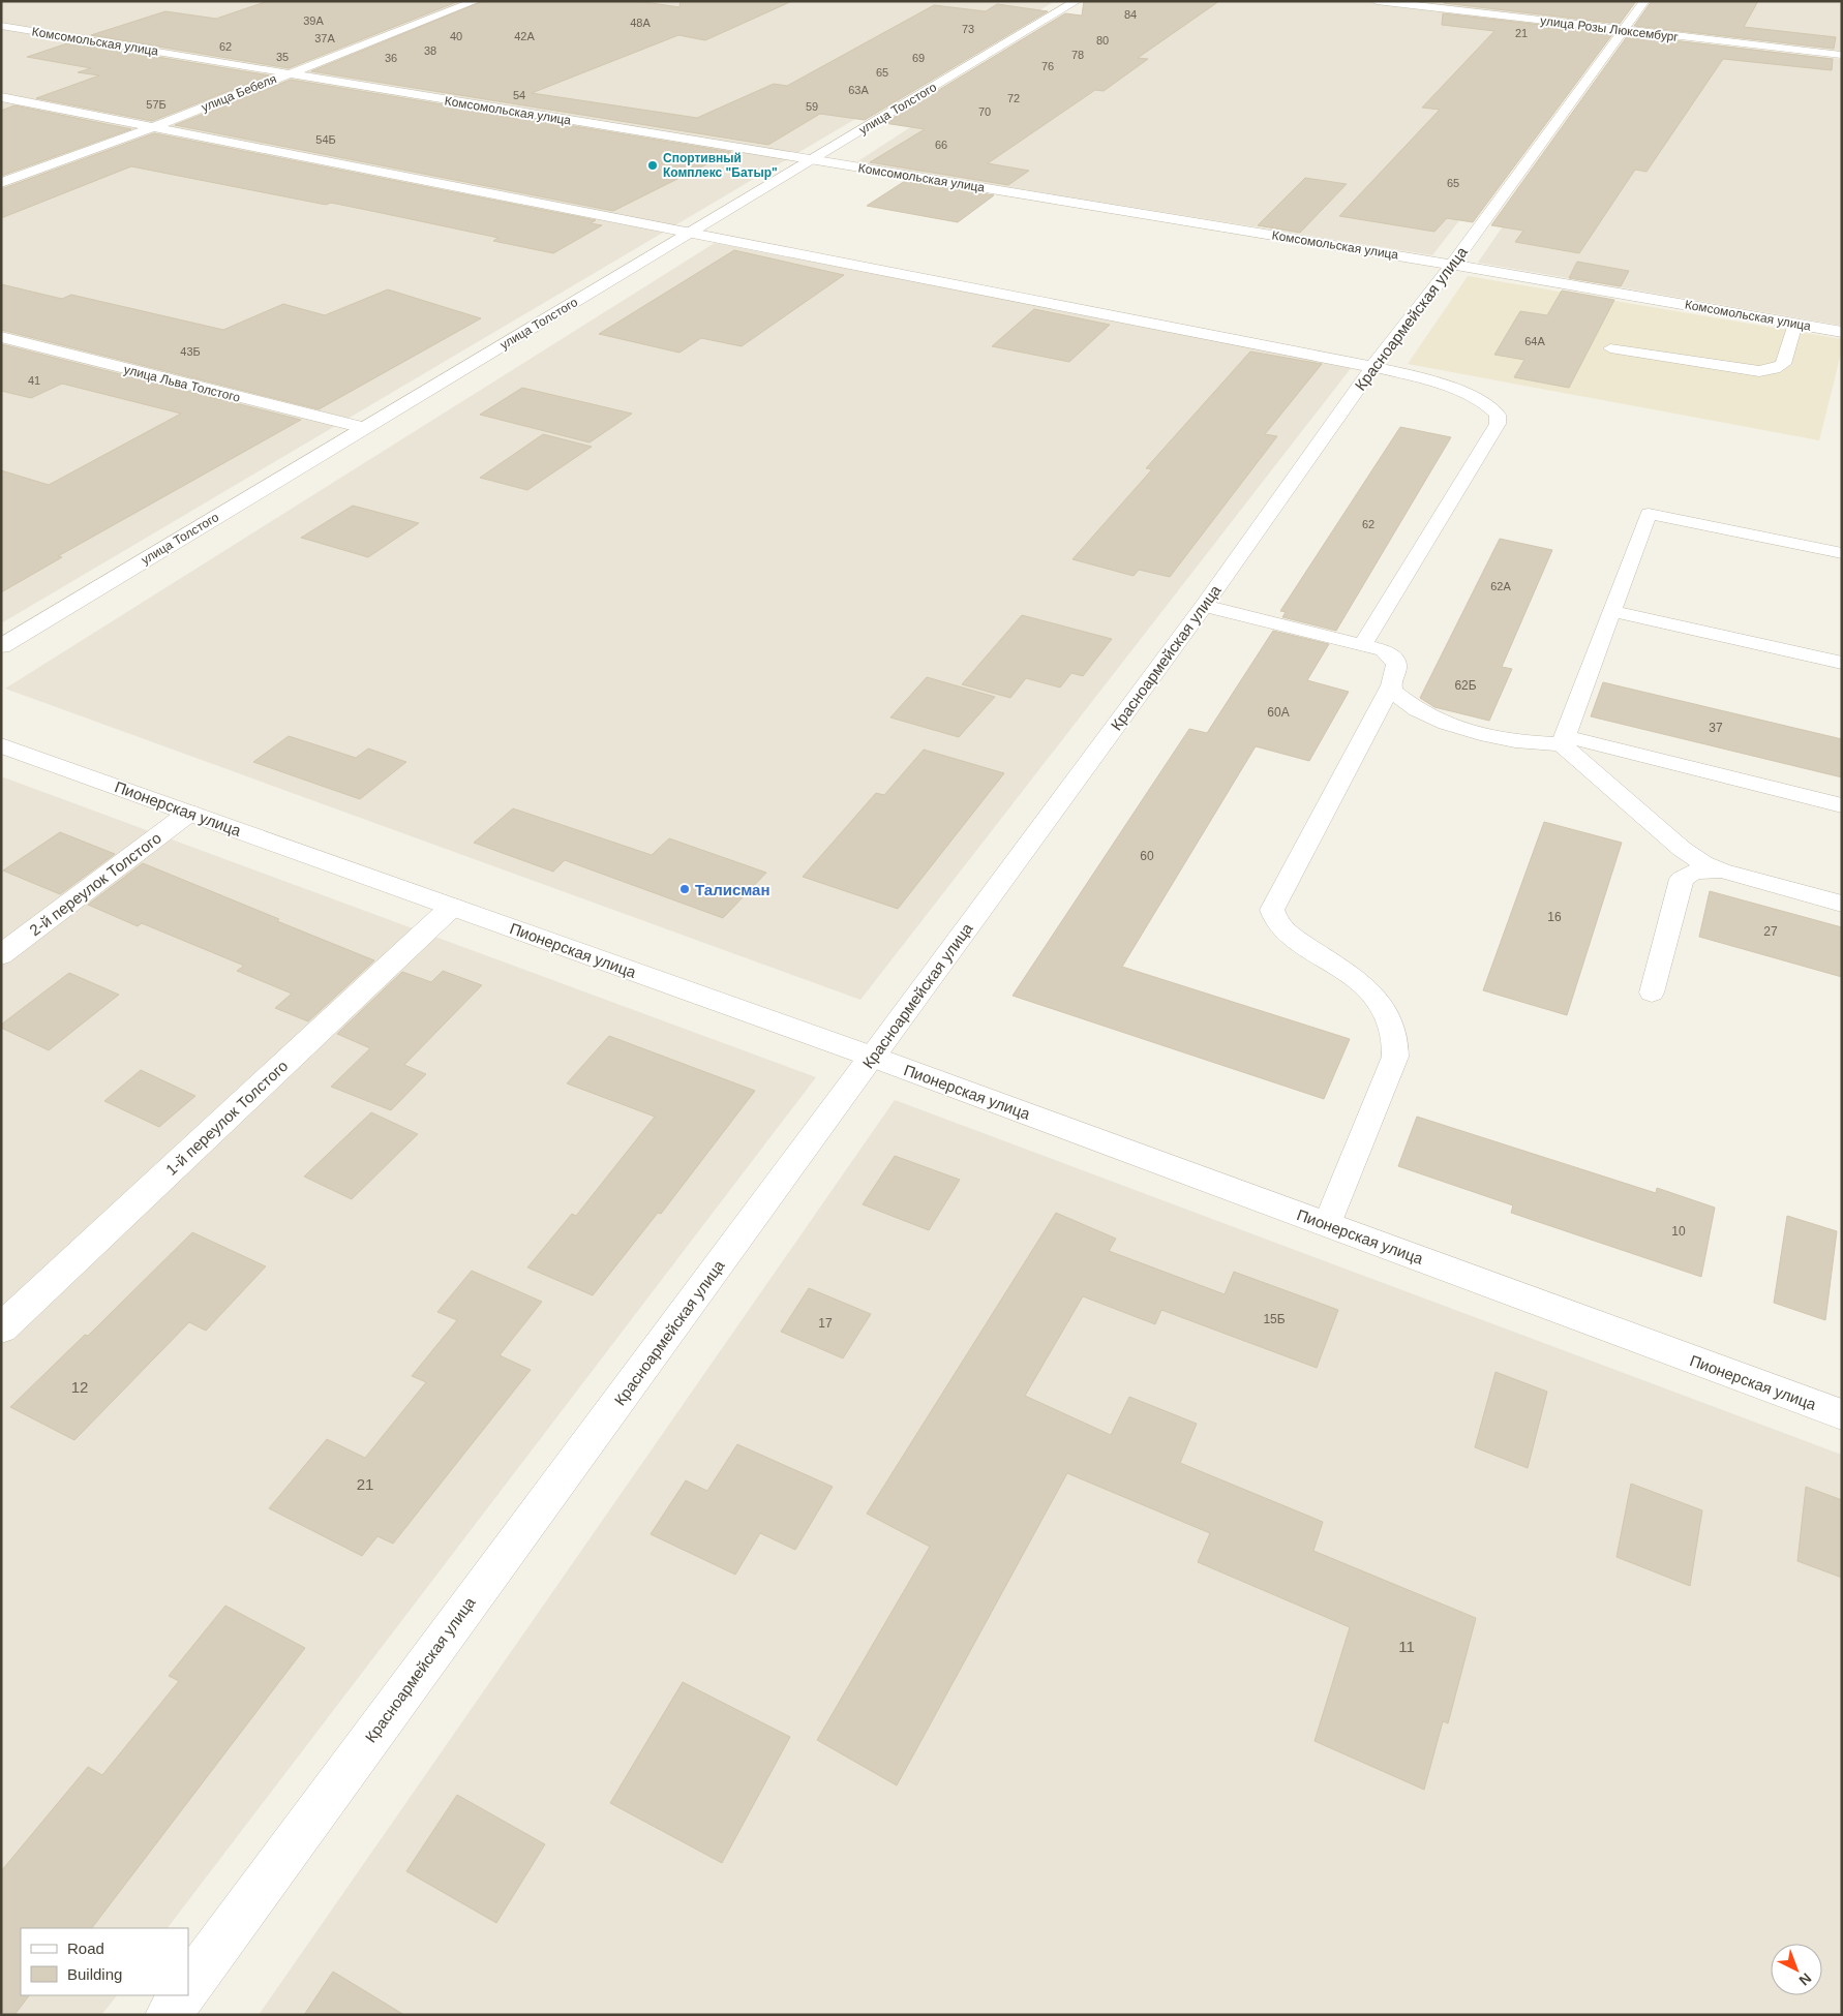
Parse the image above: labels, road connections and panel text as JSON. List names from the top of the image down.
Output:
{
  "streets": {
    "street": [
      "улица Розы Люксембург",
      "Комсомольская улица",
      "улица Бебеля",
      "улица Толстого",
      "Красноармейская улица",
      "улица Льва Толстого",
      "Пионерская улица",
      "2-й переулок Толстого",
      "1-й переулок Толстого"
    ]
  },
  "crossings": [
    ["улица Розы Люксембург", "Красноармейская улица"],
    ["Комсомольская улица", "улица Бебеля"],
    ["Комсомольская улица", "улица Толстого"],
    ["Комсомольская улица", "Красноармейская улица"],
    ["улица Толстого", "улица Льва Толстого"],
    ["Красноармейская улица", "Пионерская улица"],
    ["Пионерская улица", "2-й переулок Толстого"],
    ["Пионерская улица", "1-й переулок Толстого"]
  ],
  "places": ["Спортивный Комплекс \"Батыр\"", "Талисман"],
  "house_numbers": [
    "84",
    "39А",
    "48А",
    "73",
    "21",
    "40",
    "42А",
    "37А",
    "80",
    "62",
    "38",
    "78",
    "35",
    "36",
    "69",
    "76",
    "65",
    "63А",
    "54",
    "72",
    "57Б",
    "59",
    "70",
    "54Б",
    "66",
    "65",
    "64А",
    "43Б",
    "41",
    "62",
    "62А",
    "62Б",
    "60А",
    "37",
    "60",
    "16",
    "27",
    "10",
    "15Б",
    "17",
    "12",
    "21",
    "11"
  ],
  "legend": ["Road", "Building"],
  "north": "bottom right"
}
